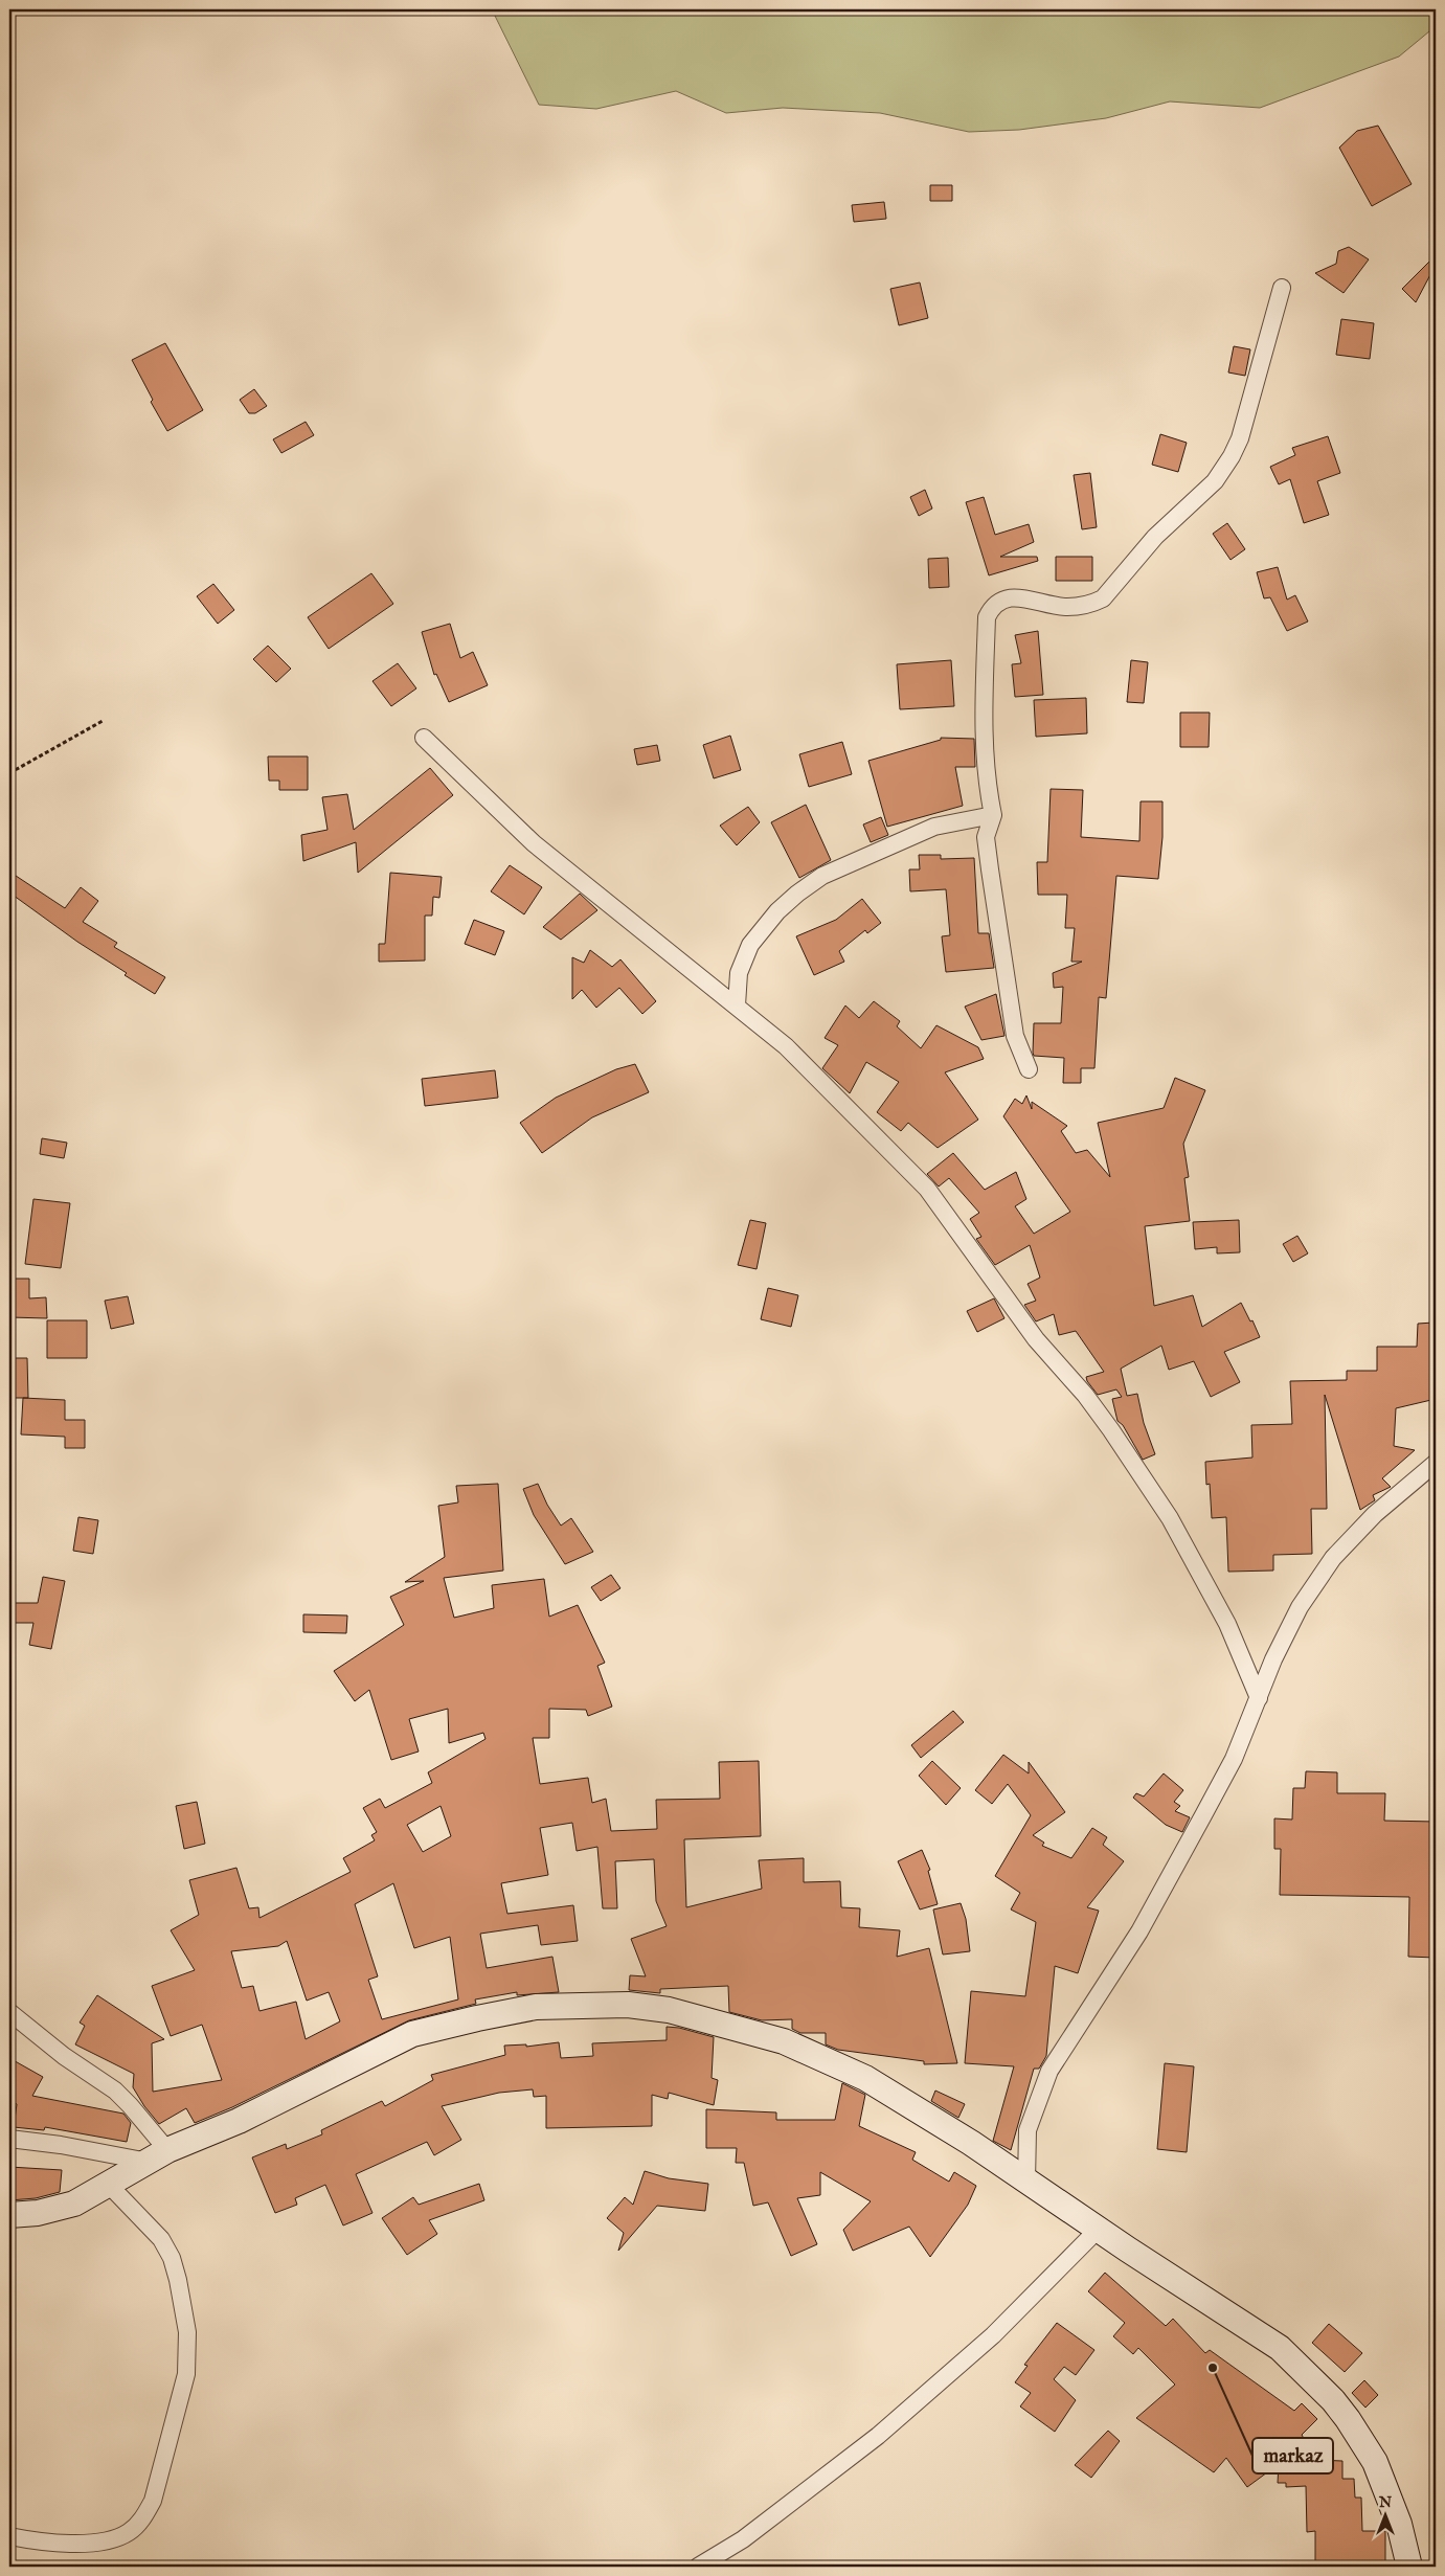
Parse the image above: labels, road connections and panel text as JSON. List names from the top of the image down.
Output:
{
  "places": ["markaz"],
  "north": "top"
}
